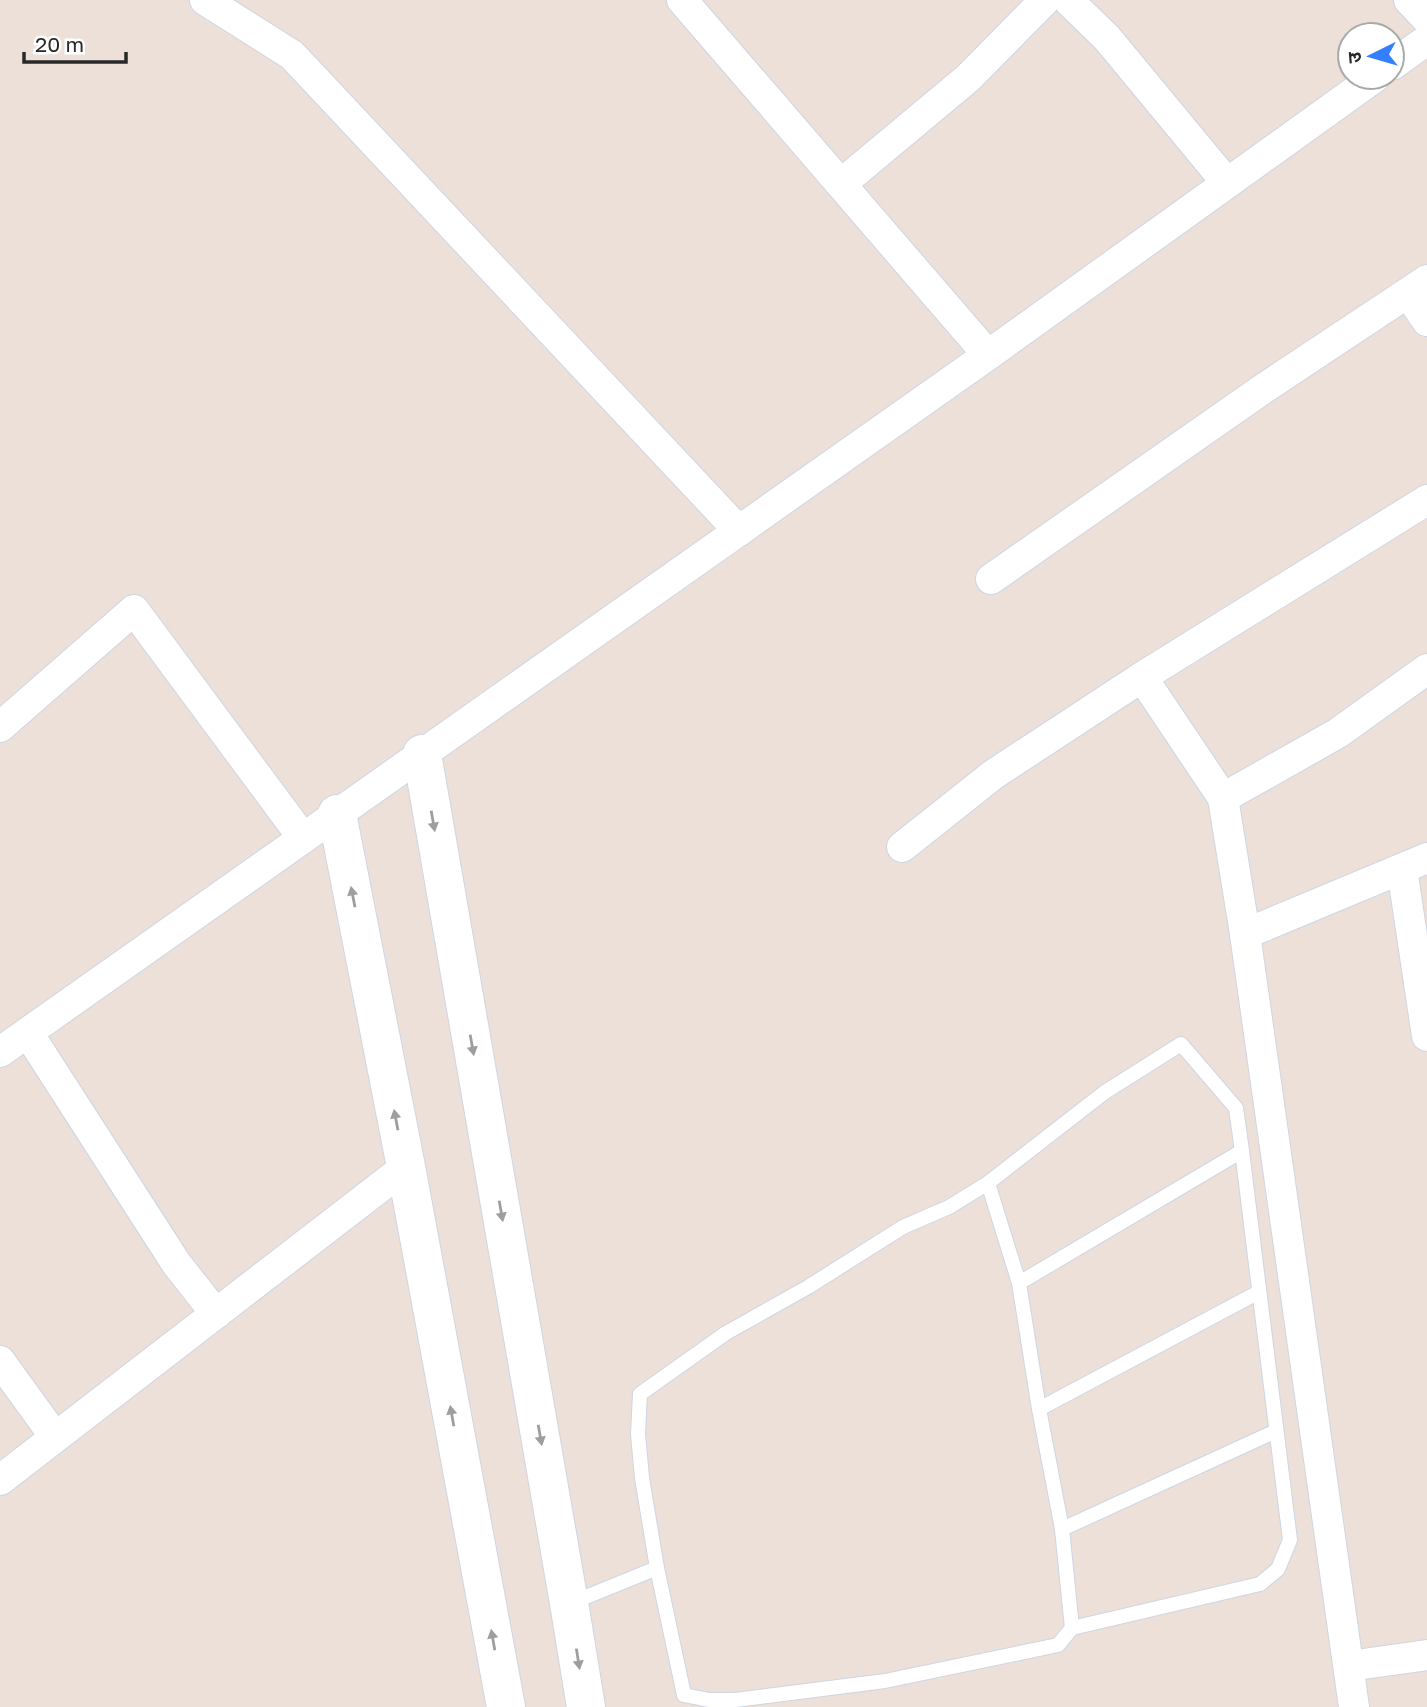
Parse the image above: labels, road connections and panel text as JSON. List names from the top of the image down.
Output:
{
  "scale_bar": "20 m",
  "north": "left"
}
